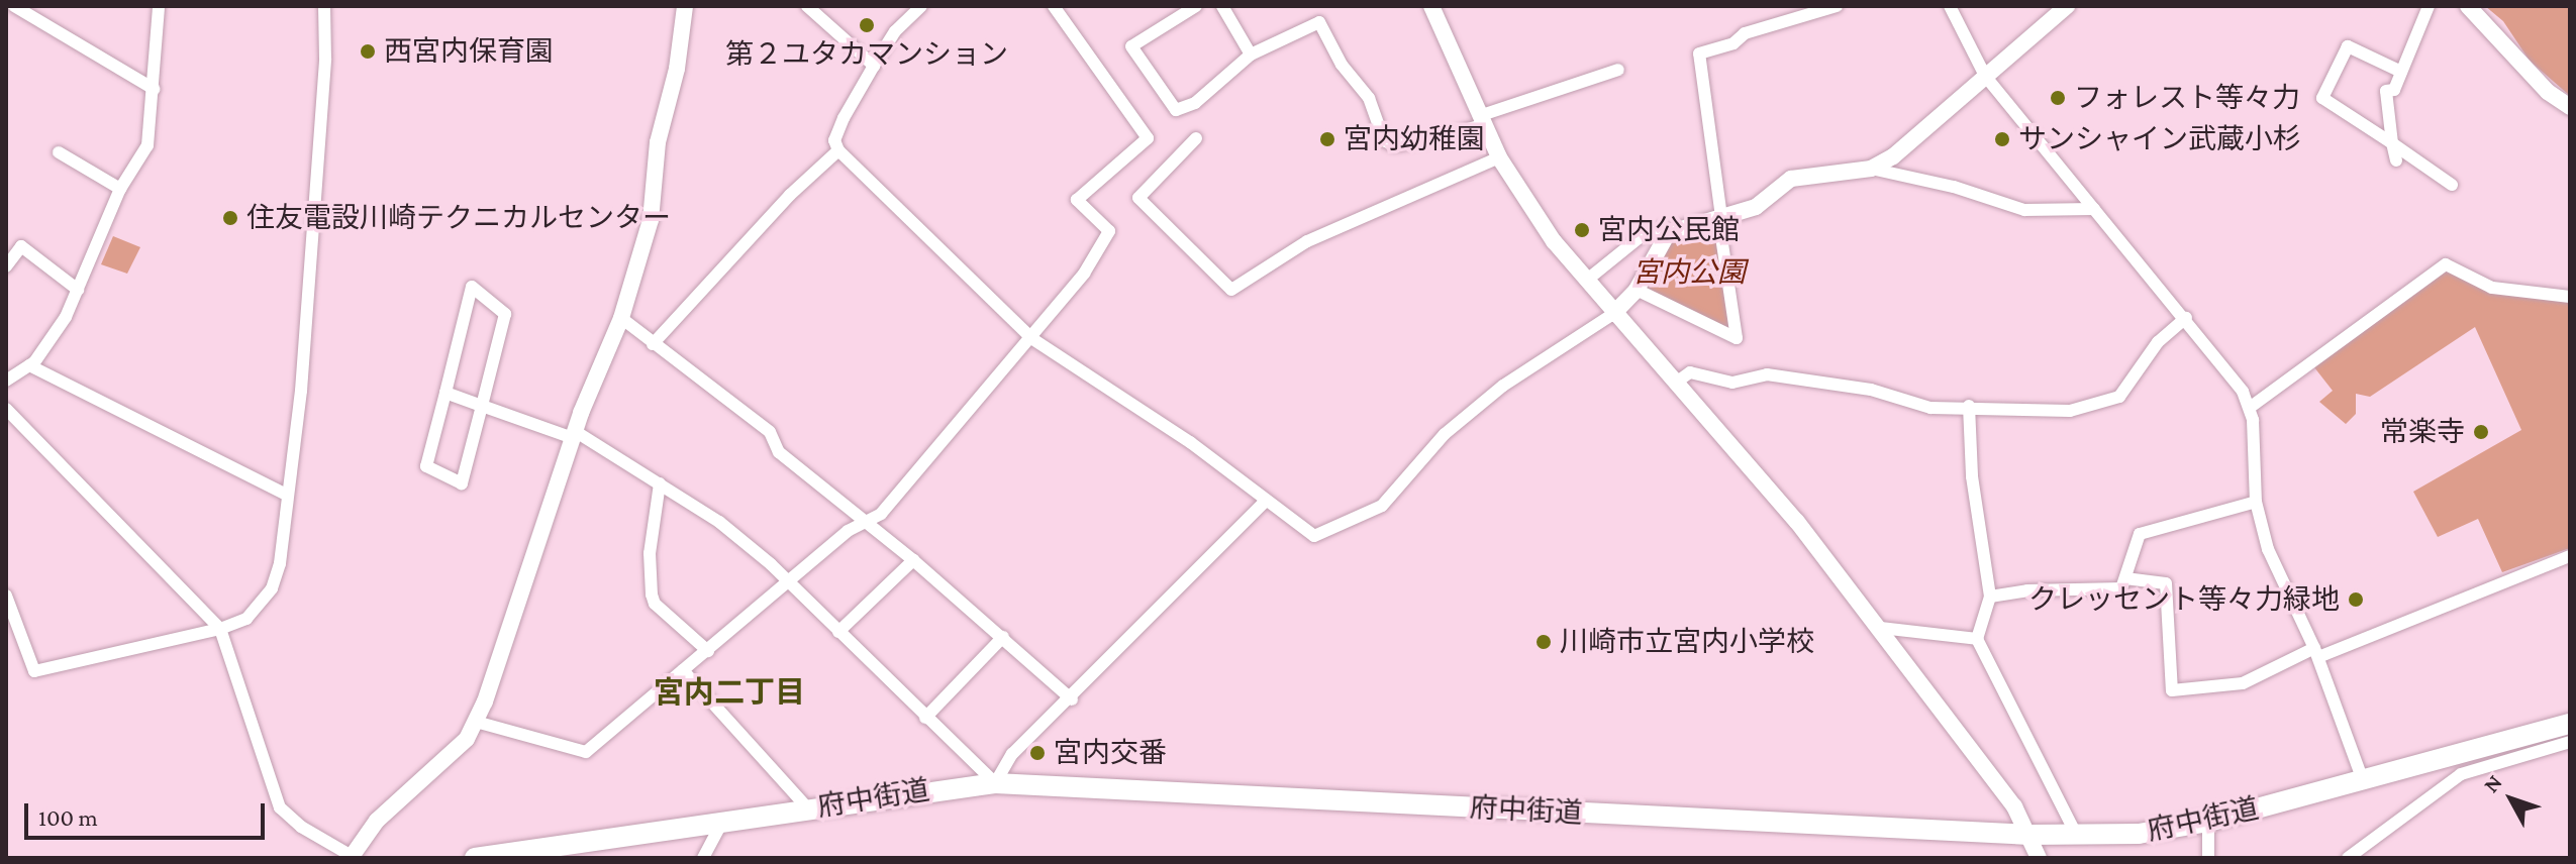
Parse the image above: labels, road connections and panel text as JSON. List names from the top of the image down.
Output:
{
  "streets": {
    "highway": ["府中街道"]
  },
  "districts": ["宮内二丁目"],
  "parks": ["宮内公園"],
  "places": [
    "第２ユタカマンション",
    "西宮内保育園",
    "フォレスト等々力",
    "宮内幼稚園",
    "サンシャイン武蔵小杉",
    "住友電設川崎テクニカルセンター",
    "宮内公民館",
    "常楽寺",
    "クレッセント等々力緑地",
    "川崎市立宮内小学校",
    "宮内交番"
  ],
  "scale_bar": "100 m",
  "north": "top left"
}
